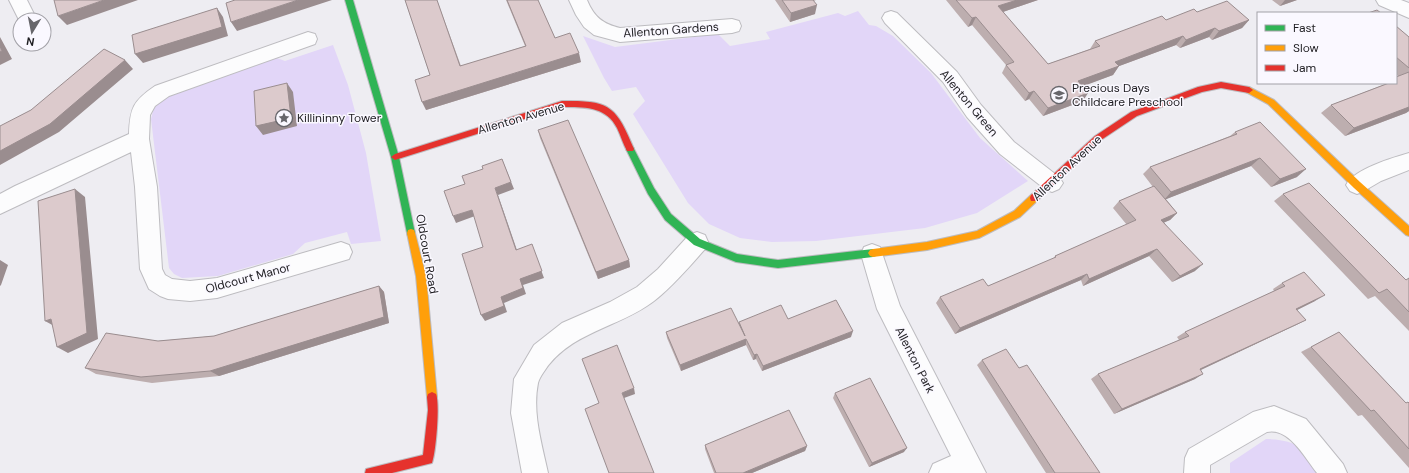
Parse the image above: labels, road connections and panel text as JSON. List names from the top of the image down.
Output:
{
  "streets": {
    "street": [
      "Allenton Gardens",
      "Allenton Green",
      "Allenton Avenue",
      "Oldcourt Road",
      "Oldcourt Manor",
      "Allenton Park"
    ]
  },
  "crossings": [
    ["Allenton Green", "Allenton Avenue"],
    ["Allenton Avenue", "Oldcourt Road"],
    ["Allenton Avenue", "Allenton Park"]
  ],
  "places": {
    "school or university": ["Precious Days Childcare Preschool"],
    "place": ["Killininny Tower"]
  },
  "legend": ["Fast", "Slow", "Jam"],
  "north": "bottom"
}
